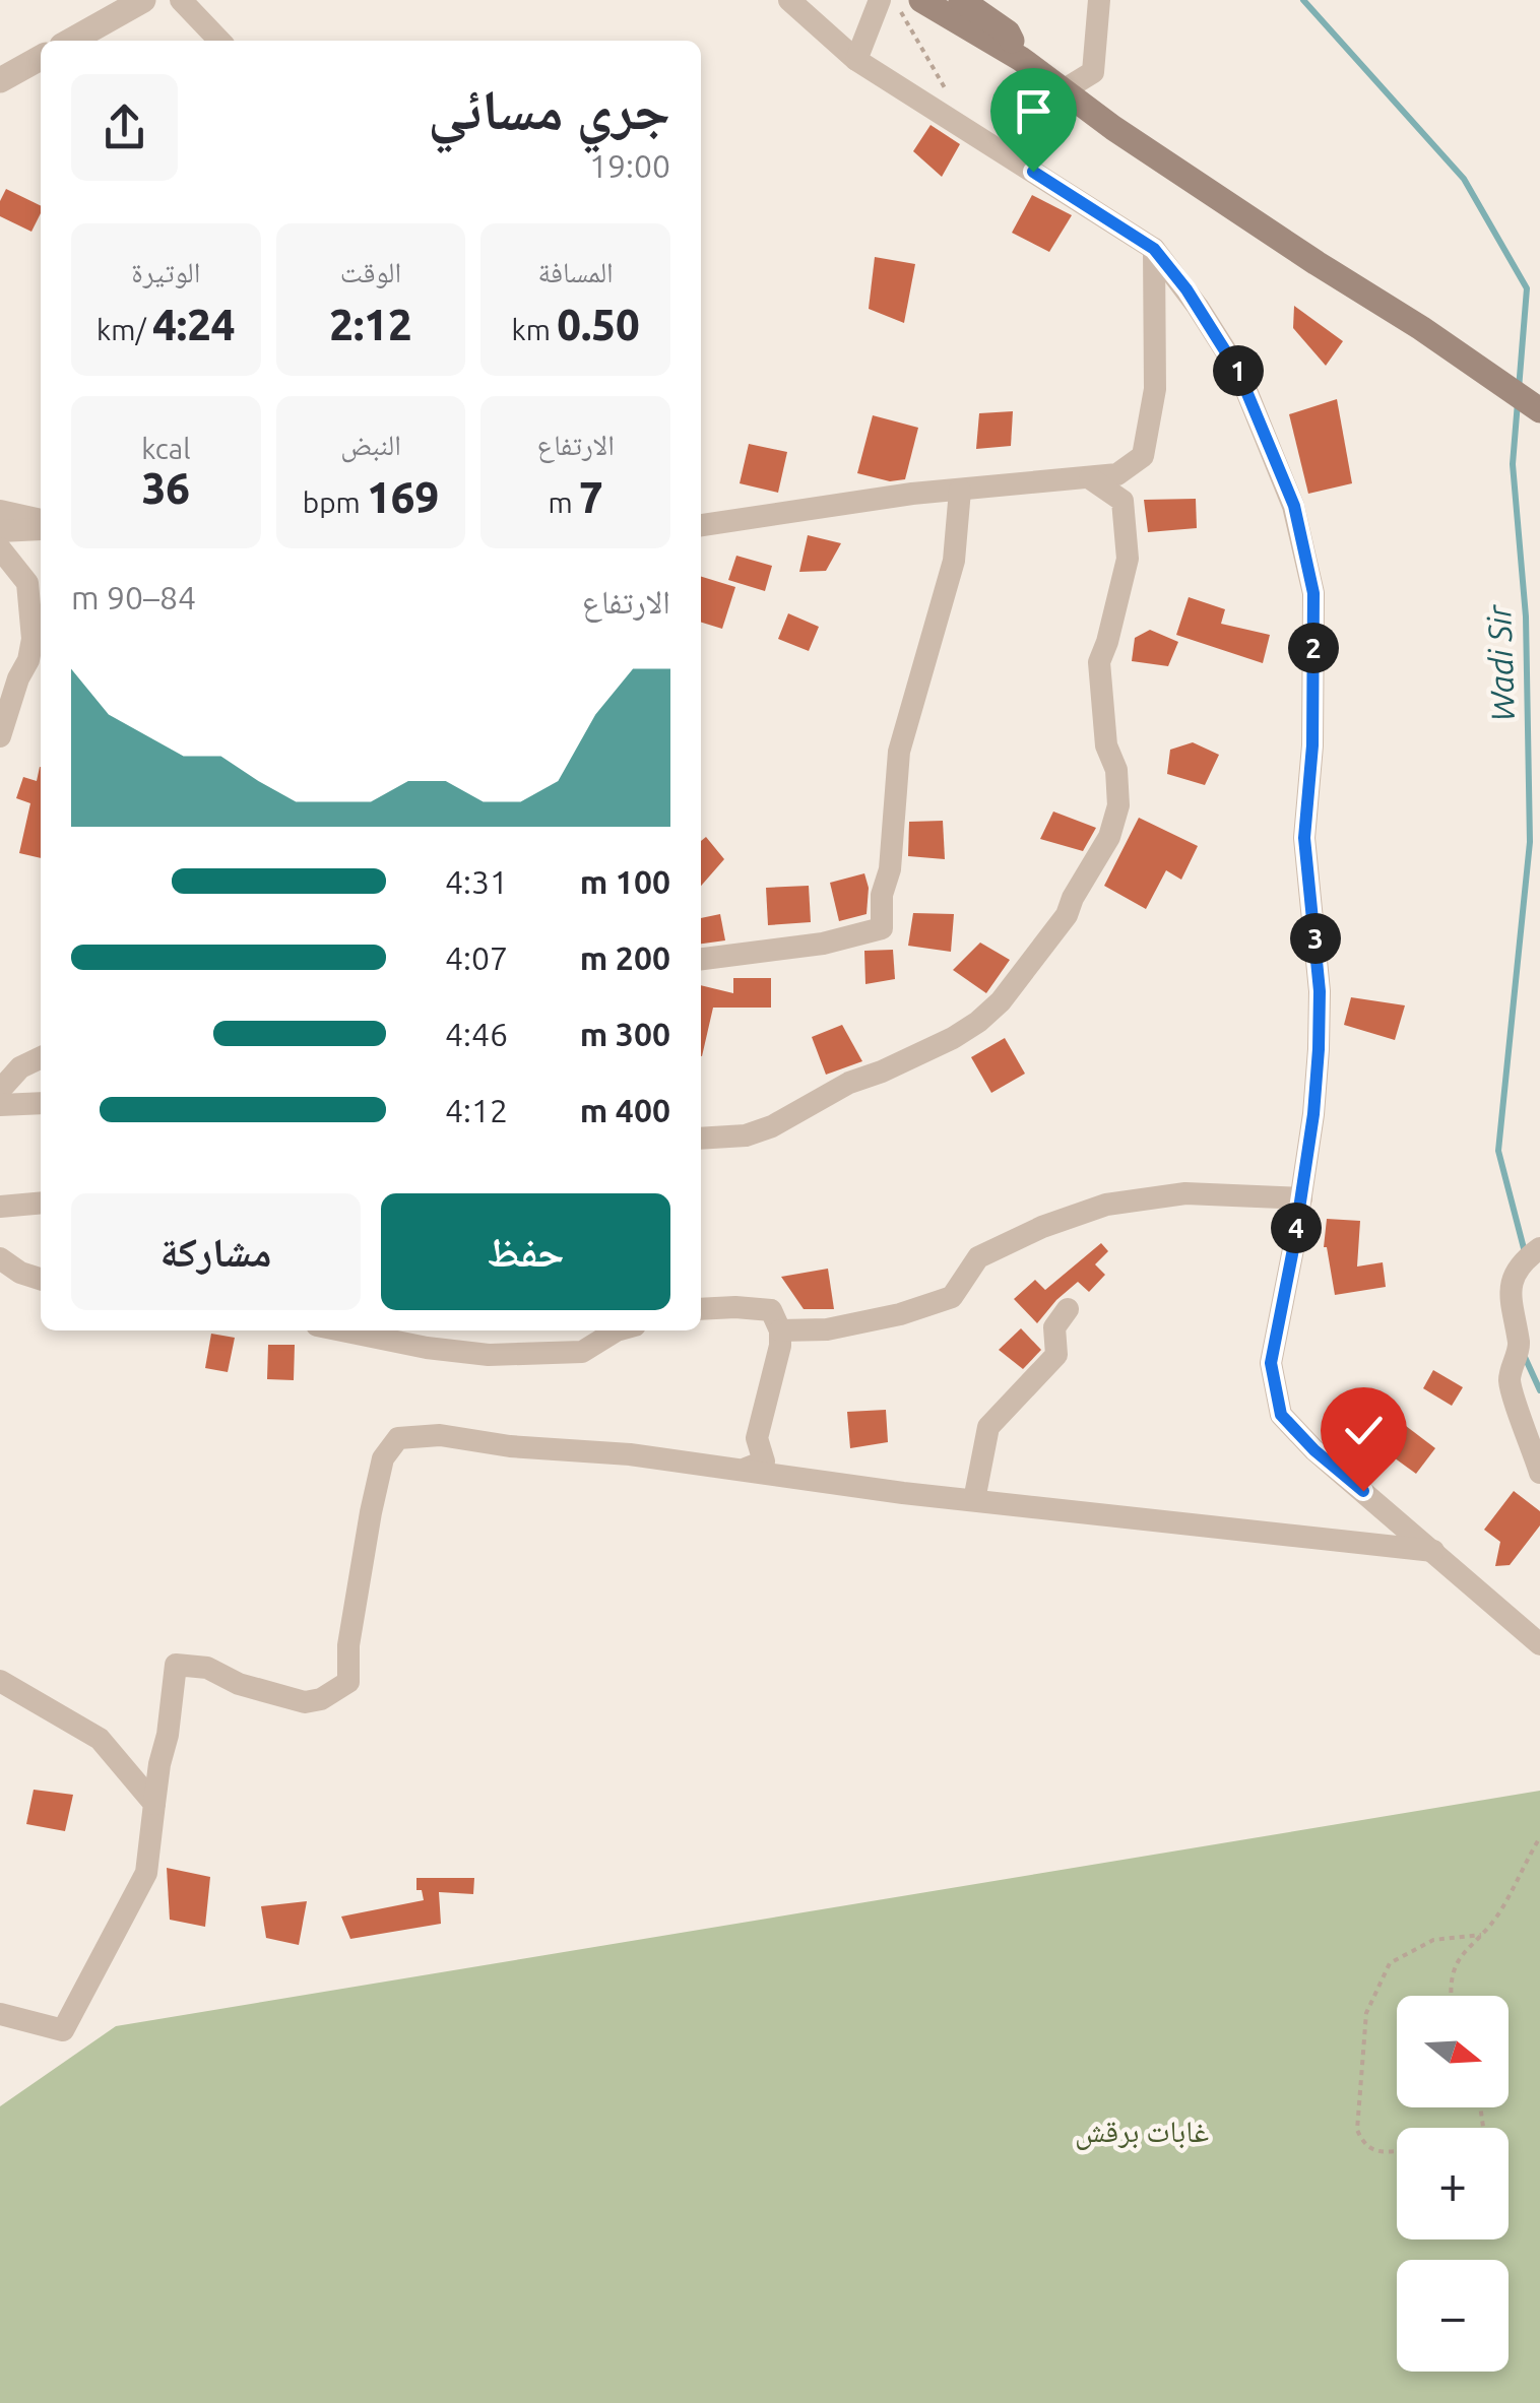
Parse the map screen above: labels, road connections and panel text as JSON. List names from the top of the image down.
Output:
{
  "water": ["Wadi Sir"],
  "parks": ["غابات برقش"],
  "north": "right",
  "page": {
    "heading": ["جري مسائي", "19:00"],
    "stats": [
      ["المسافة", "0.50 km"],
      ["الوقت", "2:12"],
      ["الوتيرة", "4:24 /km"],
      ["الارتفاع", "7 m"],
      ["النبض", "169 bpm"],
      ["kcal", "36"]
    ],
    "pins": [
      "1",
      "2",
      "3",
      "4"
    ],
    "chart": ["الارتفاع", "84–90 m"],
    "list": [
      {
        "name": "100 m",
        "note": "4:31"
      },
      {
        "name": "200 m",
        "note": "4:07"
      },
      {
        "name": "300 m",
        "note": "4:46"
      },
      {
        "name": "400 m",
        "note": "4:12"
      }
    ],
    "buttons": ["حفظ", "مشاركة"],
    "map_buttons": ["+", "−"]
  }
}
